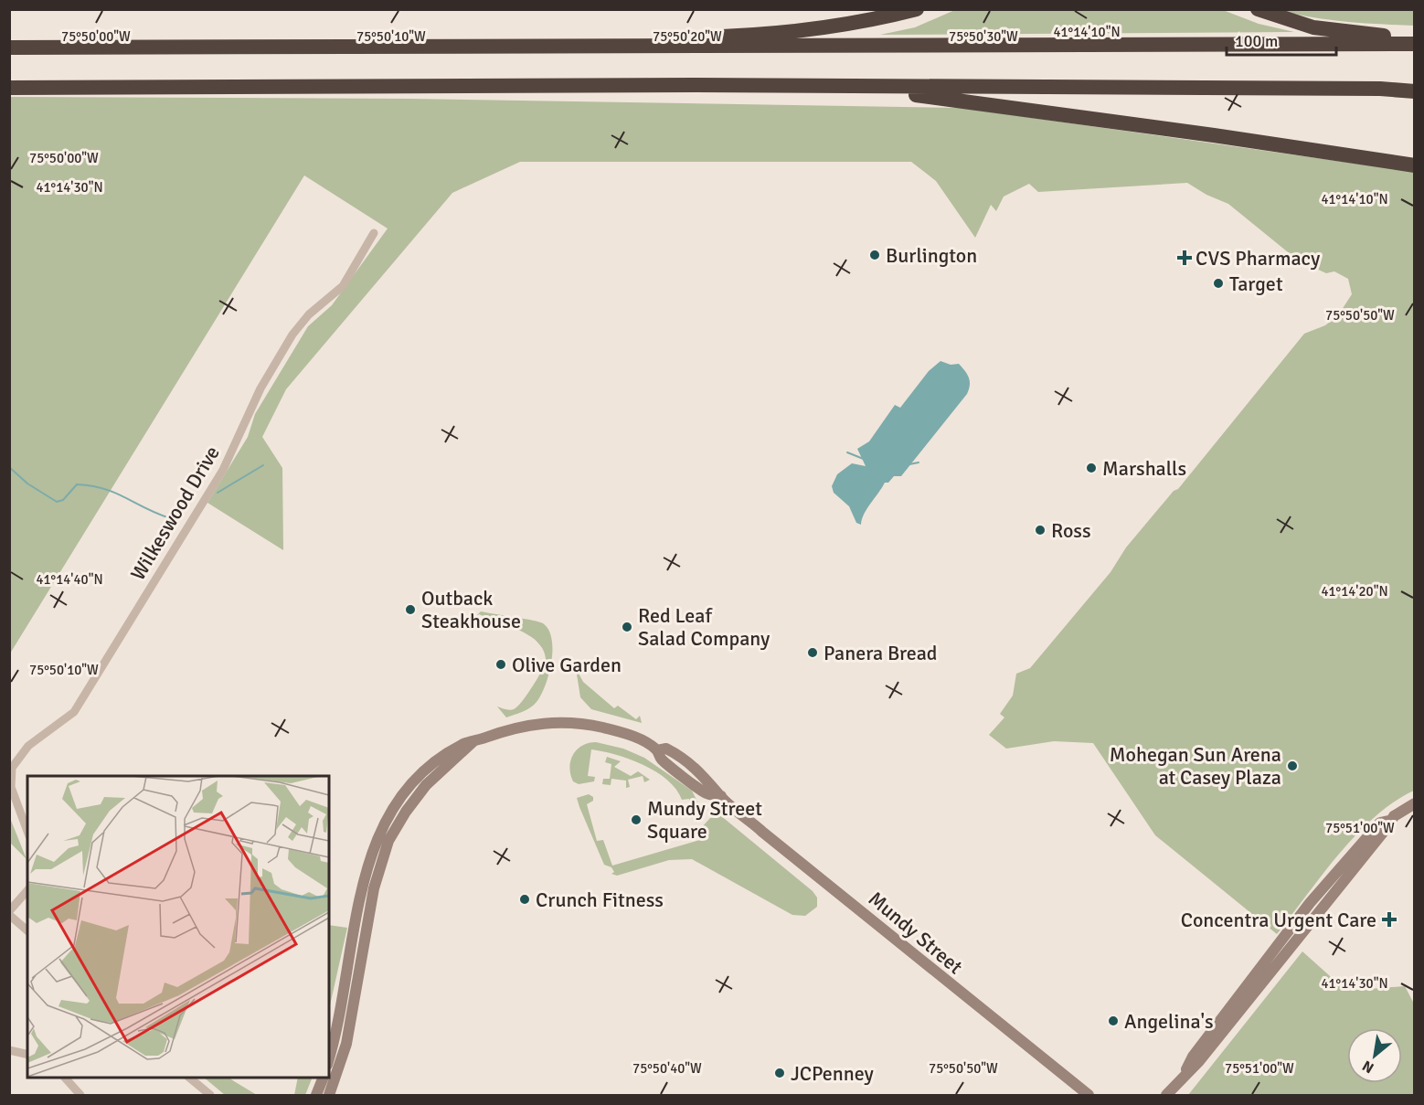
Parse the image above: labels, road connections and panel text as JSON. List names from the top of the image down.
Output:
{
  "streets": {
    "main road": ["Mundy Street"],
    "street": ["Wilkeswood Drive"]
  },
  "places": {
    "other": [
      "Burlington",
      "Target",
      "Marshalls",
      "Ross",
      "Outback Steakhouse",
      "Red Leaf Salad Company",
      "Panera Bread",
      "Olive Garden",
      "Mohegan Sun Arena at Casey Plaza",
      "Mundy Street Square",
      "Crunch Fitness",
      "Angelina's",
      "JCPenney"
    ],
    "health": ["CVS Pharmacy", "Concentra Urgent Care"]
  },
  "scale_bar": "100 m",
  "north": "bottom left",
  "coordinates": [
    "41°14'10\"N",
    "75°50'00\"W",
    "75°50'10\"W",
    "75°50'20\"W",
    "75°50'30\"W",
    "41°14'30\"N",
    "75°50'50\"W",
    "41°14'40\"N",
    "41°14'20\"N",
    "75°51'00\"W",
    "75°50'40\"W"
  ]
}
